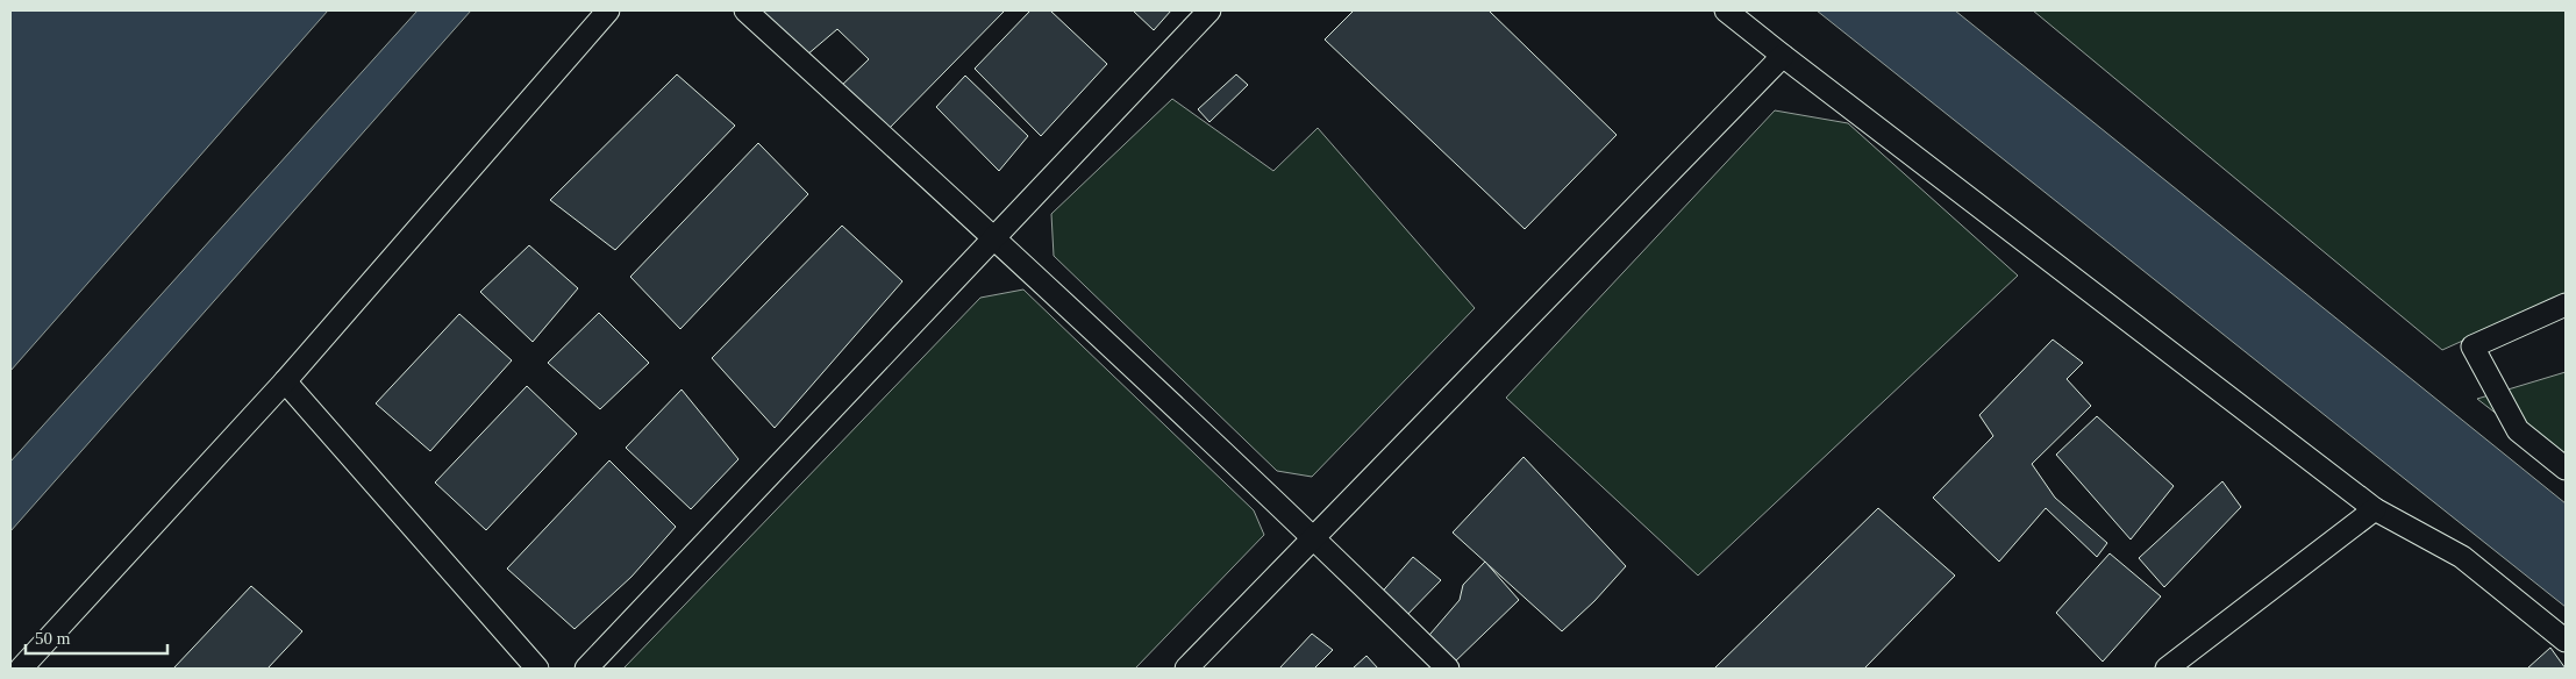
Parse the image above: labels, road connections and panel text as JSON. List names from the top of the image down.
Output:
{
  "scale_bar": "50 m"
}
